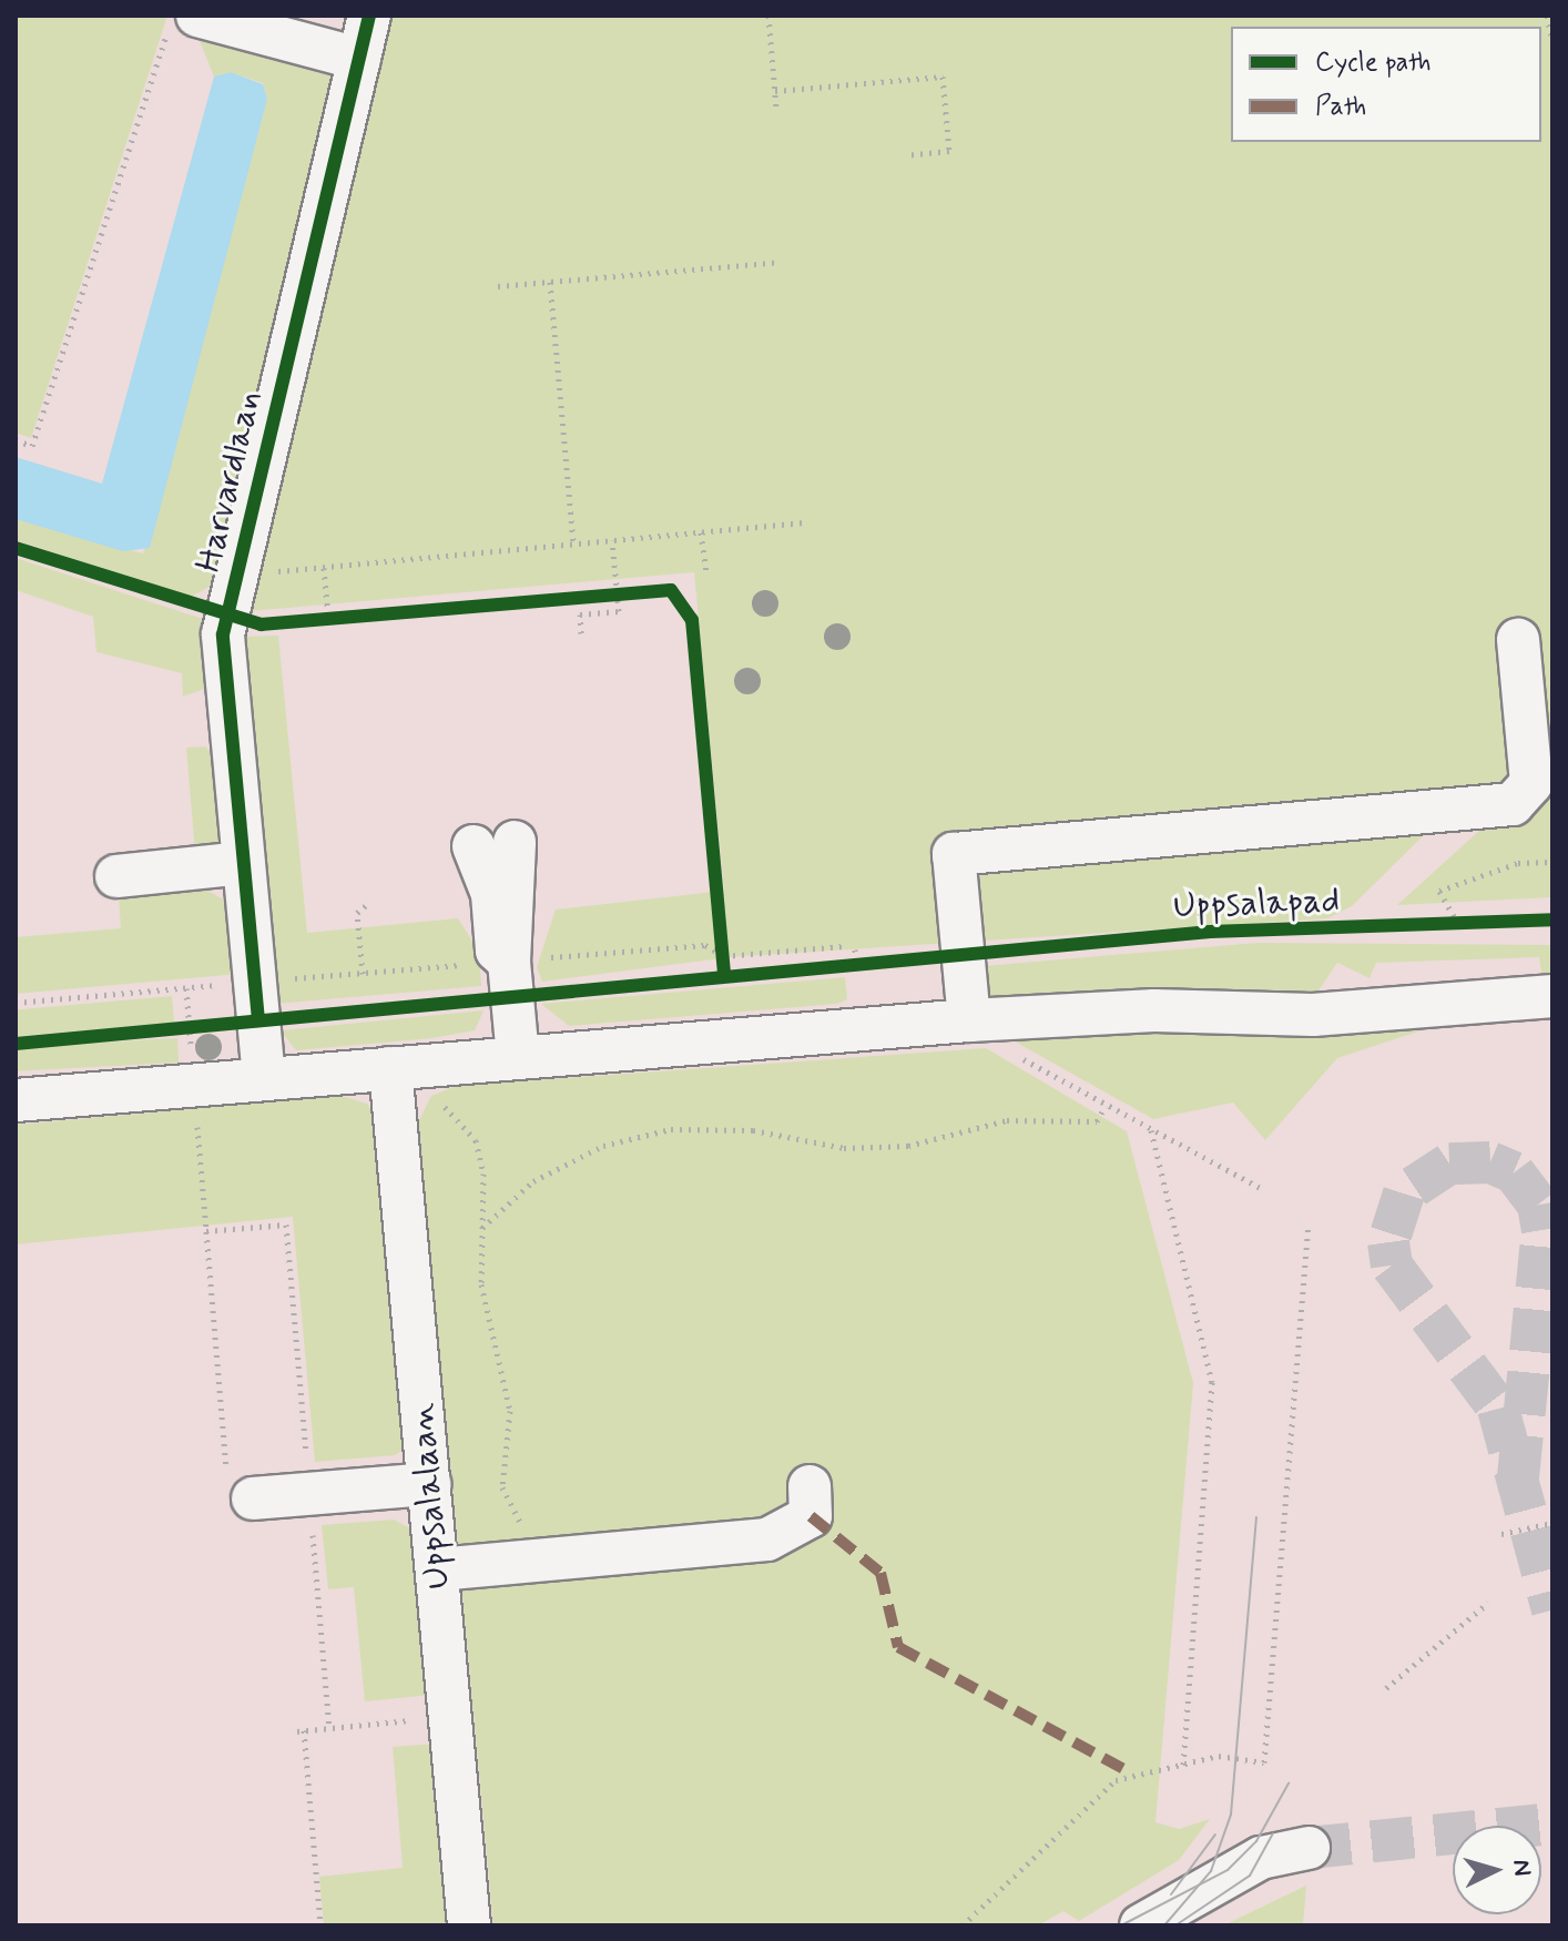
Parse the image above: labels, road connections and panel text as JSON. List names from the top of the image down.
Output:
{
  "streets": {
    "street": ["Harvardlaan", "Uppsalalaan"],
    "cycle path": ["Uppsalapad"]
  },
  "legend": ["Cycle path", "Path"],
  "north": "right"
}
